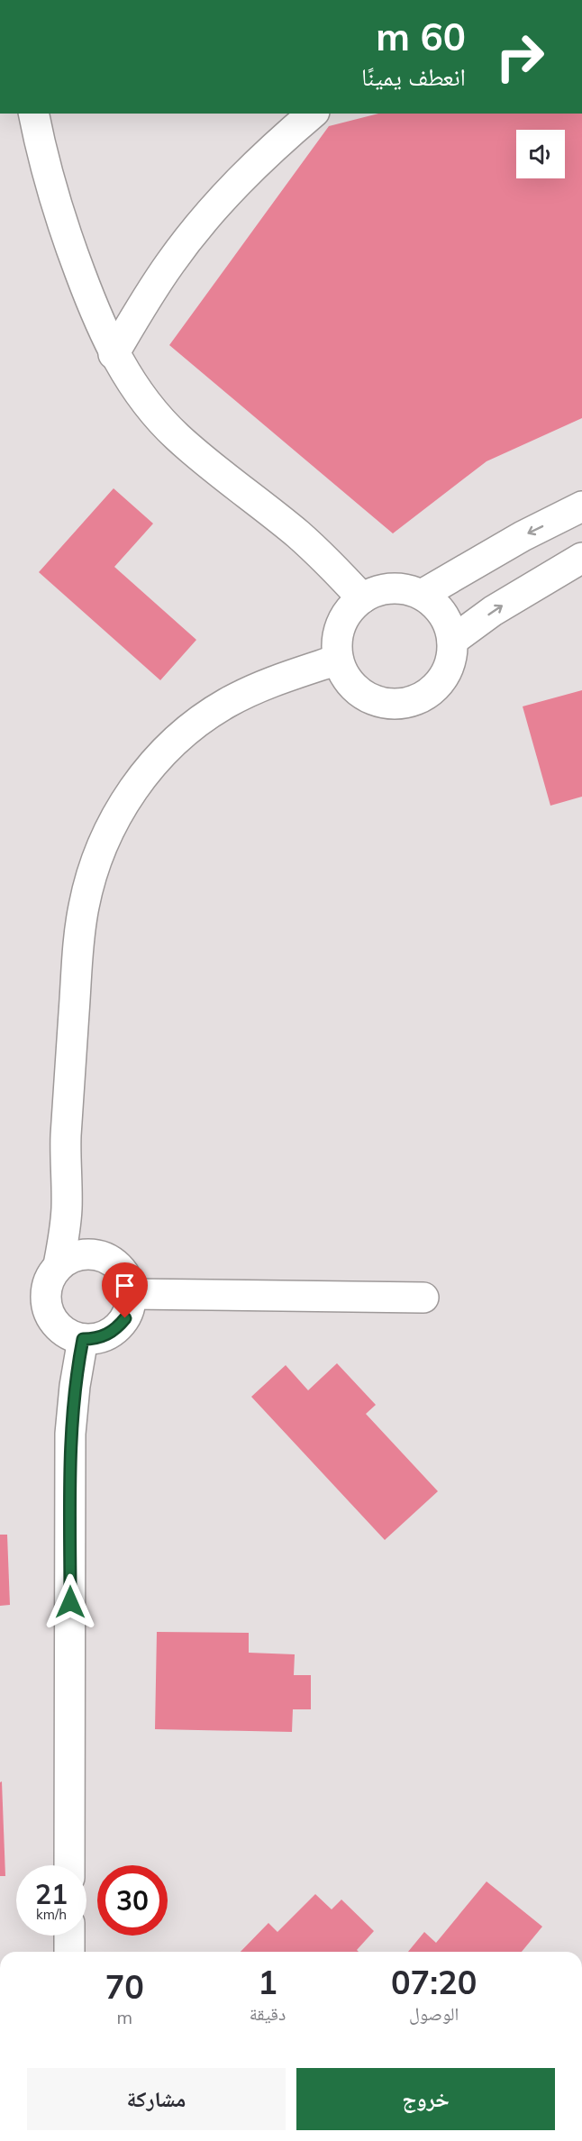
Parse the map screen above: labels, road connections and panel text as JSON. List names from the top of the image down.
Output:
{
  "page": {
    "turn": ["60 m", "انعطف يمينًا"],
    "speed": "21 km/h",
    "limit": "30",
    "eta": [
      "07:20",
      "الوصول",
      "1",
      "دقيقة",
      "70",
      "m"
    ],
    "buttons": ["خروج", "مشاركة"]
  }
}
